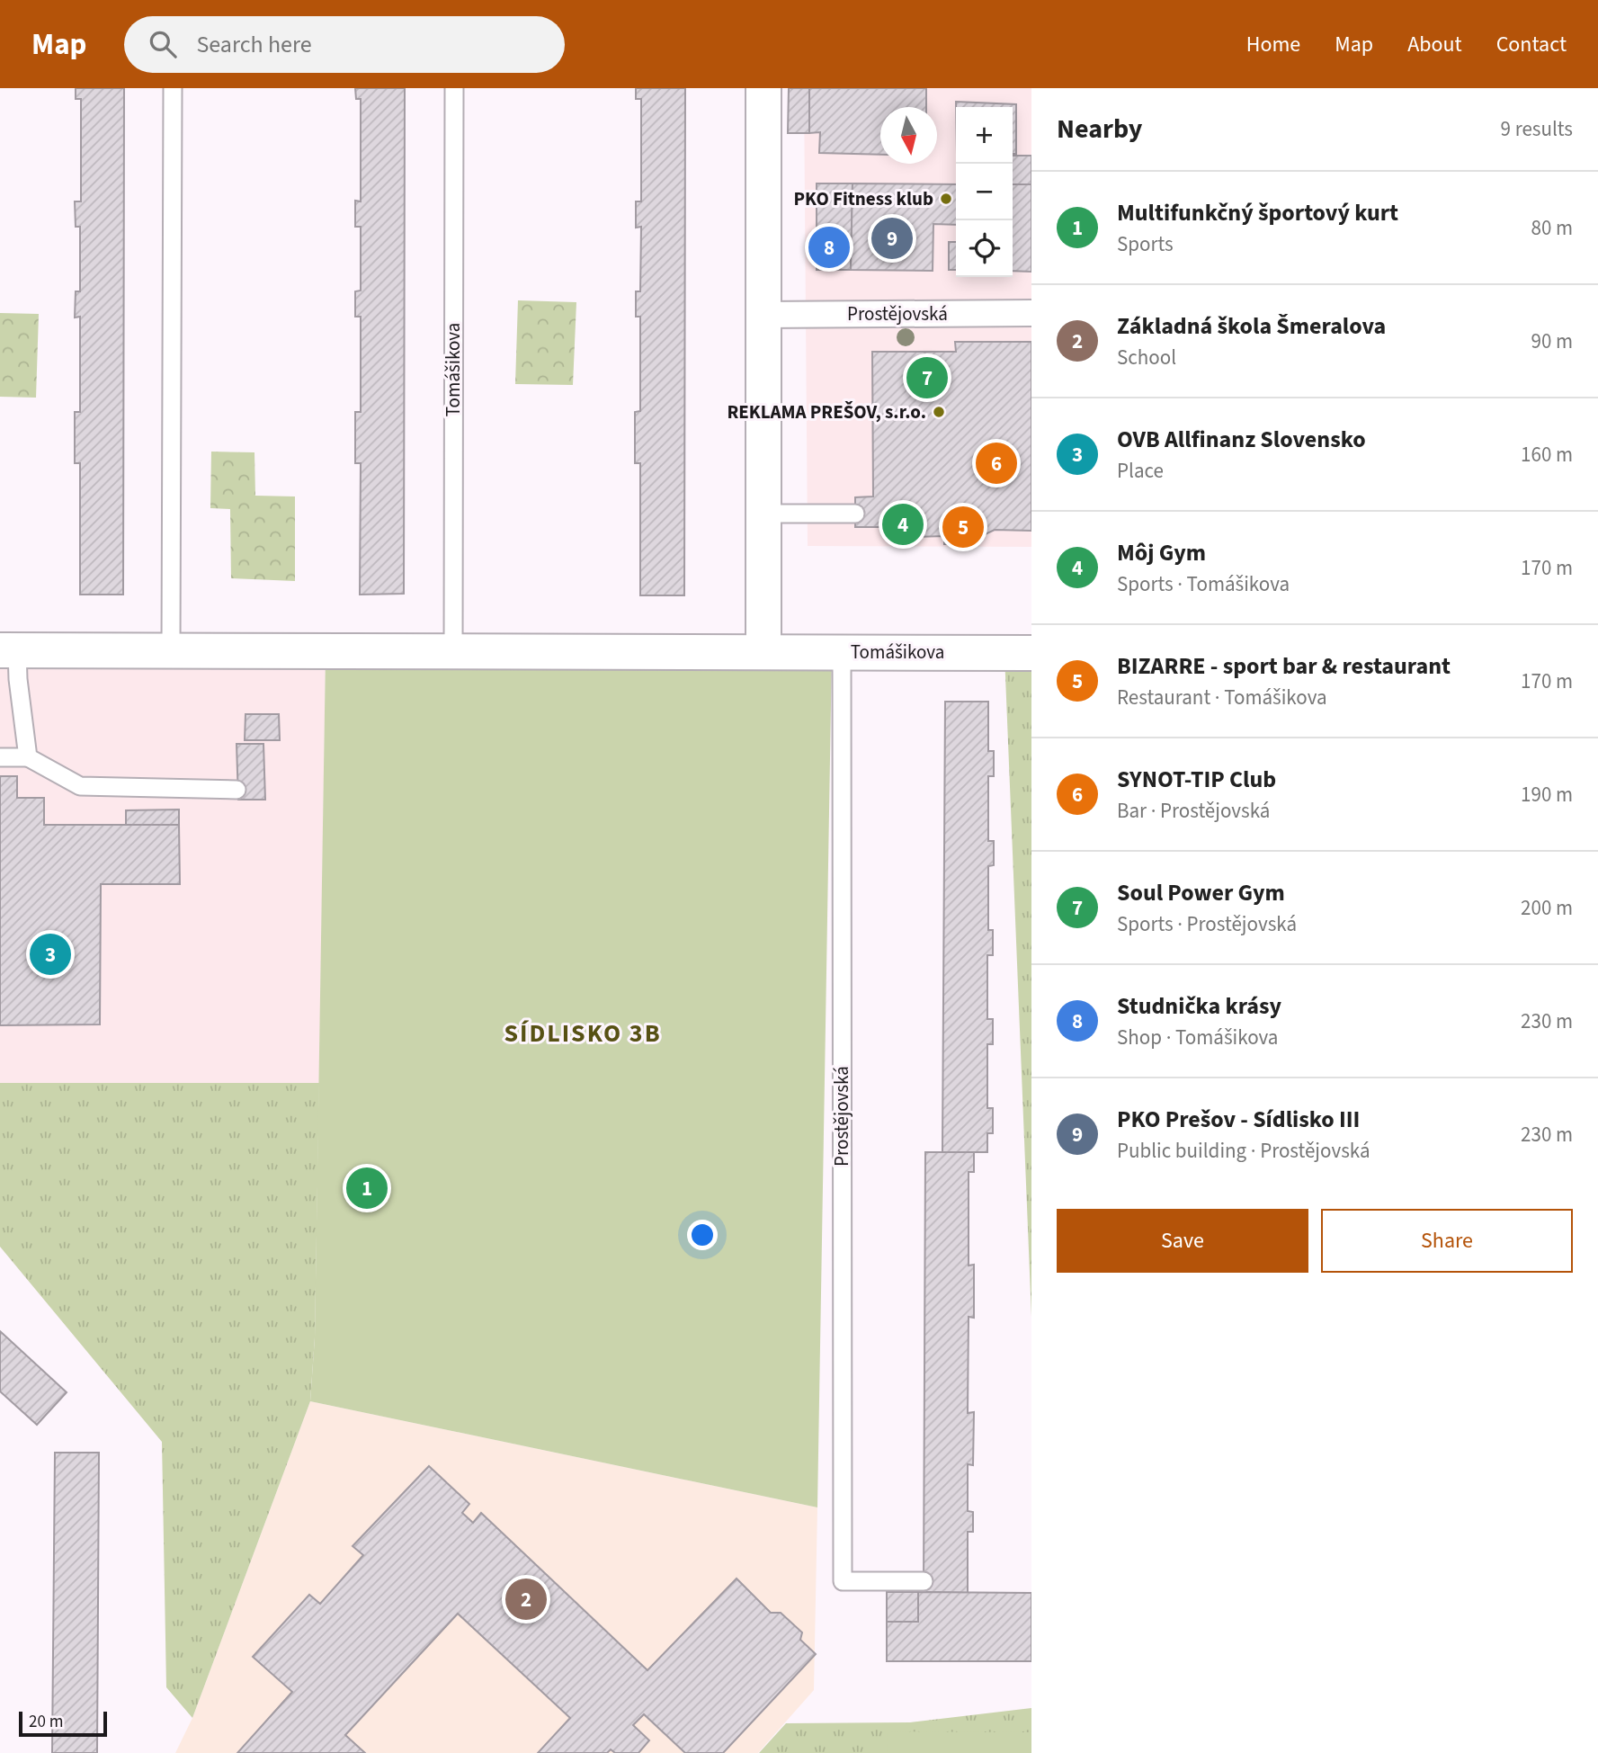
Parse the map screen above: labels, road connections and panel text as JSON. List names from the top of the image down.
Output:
{
  "streets": {
    "street": ["Prostějovská", "Tomášikova"]
  },
  "crossings": [
    ["Prostějovská", "Tomášikova"]
  ],
  "districts": ["SÍDLISKO 3B"],
  "places": ["PKO Fitness klub", "REKLAMA PREŠOV, s.r.o."],
  "scale_bar": "20 m",
  "north": "bottom",
  "page": {
    "header": "Map",
    "search": "Search here",
    "nav": [
      "Home",
      "Map",
      "About",
      "Contact"
    ],
    "heading": ["Nearby", "9 results"],
    "map_buttons": ["+", "−"],
    "list": [
      {
        "mark": "1",
        "name": "Multifunkčný športový kurt",
        "note": "Sports",
        "value": "80 m"
      },
      {
        "mark": "2",
        "name": "Základná škola Šmeralova",
        "note": "School",
        "value": "90 m"
      },
      {
        "mark": "3",
        "name": "OVB Allfinanz Slovensko",
        "note": "Place",
        "value": "160 m"
      },
      {
        "mark": "4",
        "name": "Môj Gym",
        "note": "Sports · Tomášikova",
        "value": "170 m"
      },
      {
        "mark": "5",
        "name": "BIZARRE - sport bar & restaurant",
        "note": "Restaurant · Tomášikova",
        "value": "170 m"
      },
      {
        "mark": "6",
        "name": "SYNOT-TIP Club",
        "note": "Bar · Prostějovská",
        "value": "190 m"
      },
      {
        "mark": "7",
        "name": "Soul Power Gym",
        "note": "Sports · Prostějovská",
        "value": "200 m"
      },
      {
        "mark": "8",
        "name": "Studnička krásy",
        "note": "Shop · Tomášikova",
        "value": "230 m"
      },
      {
        "mark": "9",
        "name": "PKO Prešov - Sídlisko III",
        "note": "Public building · Prostějovská",
        "value": "230 m"
      }
    ],
    "pins": [
      "9",
      "8",
      "7",
      "6",
      "4",
      "5",
      "3",
      "1",
      "2"
    ],
    "buttons": ["Save", "Share"],
    "scale": "20 m"
  }
}
